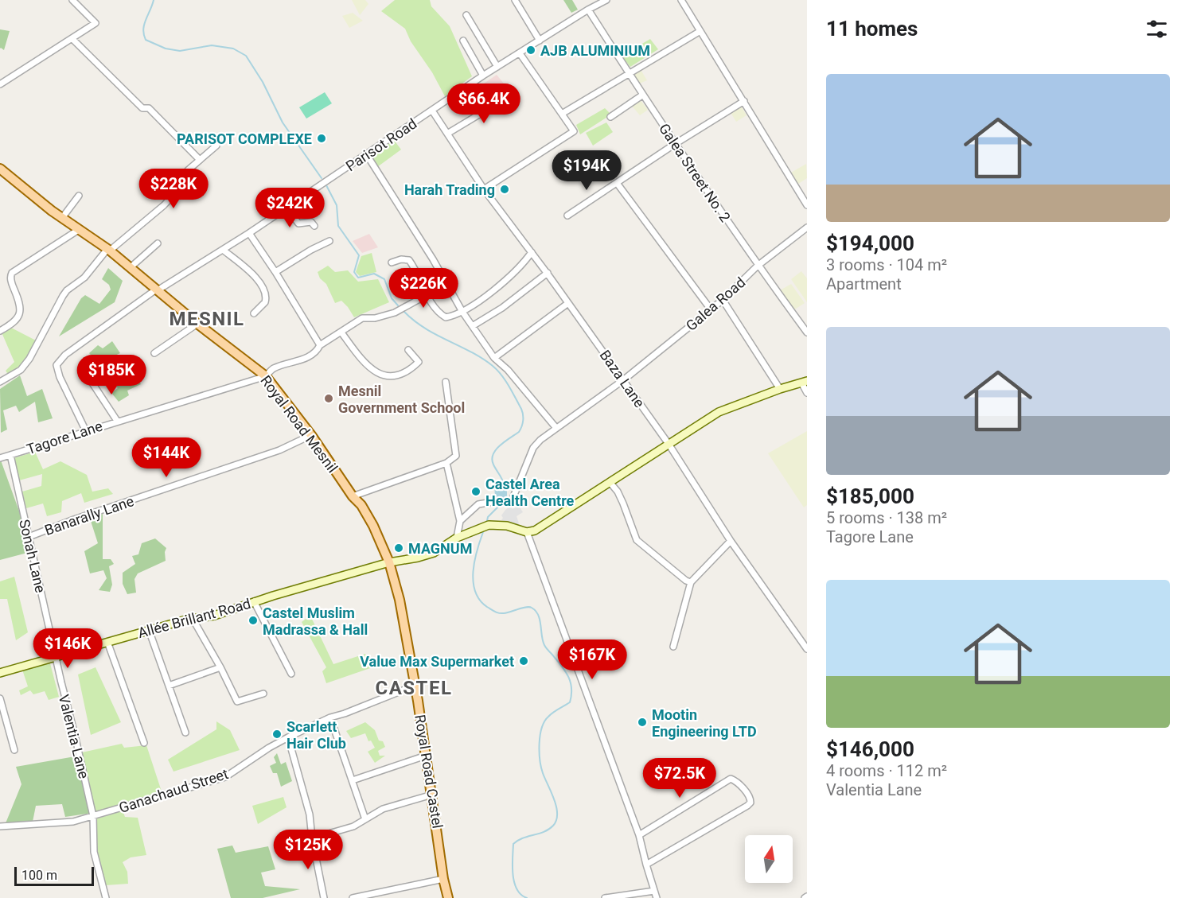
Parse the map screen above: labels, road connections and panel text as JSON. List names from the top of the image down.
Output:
{
  "streets": {
    "main road": ["Royal Road Mesnil", "Royal Road Castel"],
    "street": [
      "Parisot Road",
      "Galea Street No. 2",
      "Galea Road",
      "Baza Lane",
      "Tagore Lane",
      "Banarally Lane",
      "Sonah Lane",
      "Allée Brillant Road",
      "Valentia Lane",
      "Ganachaud Street"
    ]
  },
  "crossings": [
    ["Parisot Road", "Galea Street No. 2"],
    ["Parisot Road", "Baza Lane"],
    ["Parisot Road", "Royal Road Mesnil"],
    ["Parisot Road", "Tagore Lane"],
    ["Galea Street No. 2", "Galea Road"],
    ["Galea Road", "Baza Lane"],
    ["Royal Road Mesnil", "Tagore Lane"],
    ["Royal Road Mesnil", "Banarally Lane"],
    ["Royal Road Mesnil", "Allée Brillant Road"],
    ["Royal Road Mesnil", "Royal Road Castel"],
    ["Tagore Lane", "Sonah Lane"],
    ["Banarally Lane", "Sonah Lane"],
    ["Sonah Lane", "Allée Brillant Road"],
    ["Sonah Lane", "Valentia Lane"],
    ["Allée Brillant Road", "Valentia Lane"],
    ["Allée Brillant Road", "Royal Road Castel"],
    ["Valentia Lane", "Ganachaud Street"],
    ["Royal Road Castel", "Ganachaud Street"]
  ],
  "districts": ["MESNIL", "CASTEL"],
  "places": [
    "AJB ALUMINIUM",
    "PARISOT COMPLEXE",
    "Harah Trading",
    "Mesnil Government School",
    "Castel Area Health Centre",
    "MAGNUM",
    "Castel Muslim Madrassa & Hall",
    "Value Max Supermarket",
    "Mootin Engineering LTD",
    "Scarlett Hair Club"
  ],
  "scale_bar": "100 m",
  "north": "top",
  "page": {
    "heading": "11 homes",
    "list": [
      {
        "name": "$194,000",
        "note": "3 rooms · 104 m² · Apartment"
      },
      {
        "name": "$185,000",
        "note": "5 rooms · 138 m² · Tagore Lane"
      },
      {
        "name": "$146,000",
        "note": "4 rooms · 112 m² · Valentia Lane"
      }
    ],
    "price": [
      "$66.4K",
      "$194K",
      "$228K",
      "$242K",
      "$226K",
      "$185K",
      "$144K",
      "$146K",
      "$167K",
      "$72.5K",
      "$125K"
    ],
    "scale": "100 m"
  }
}
